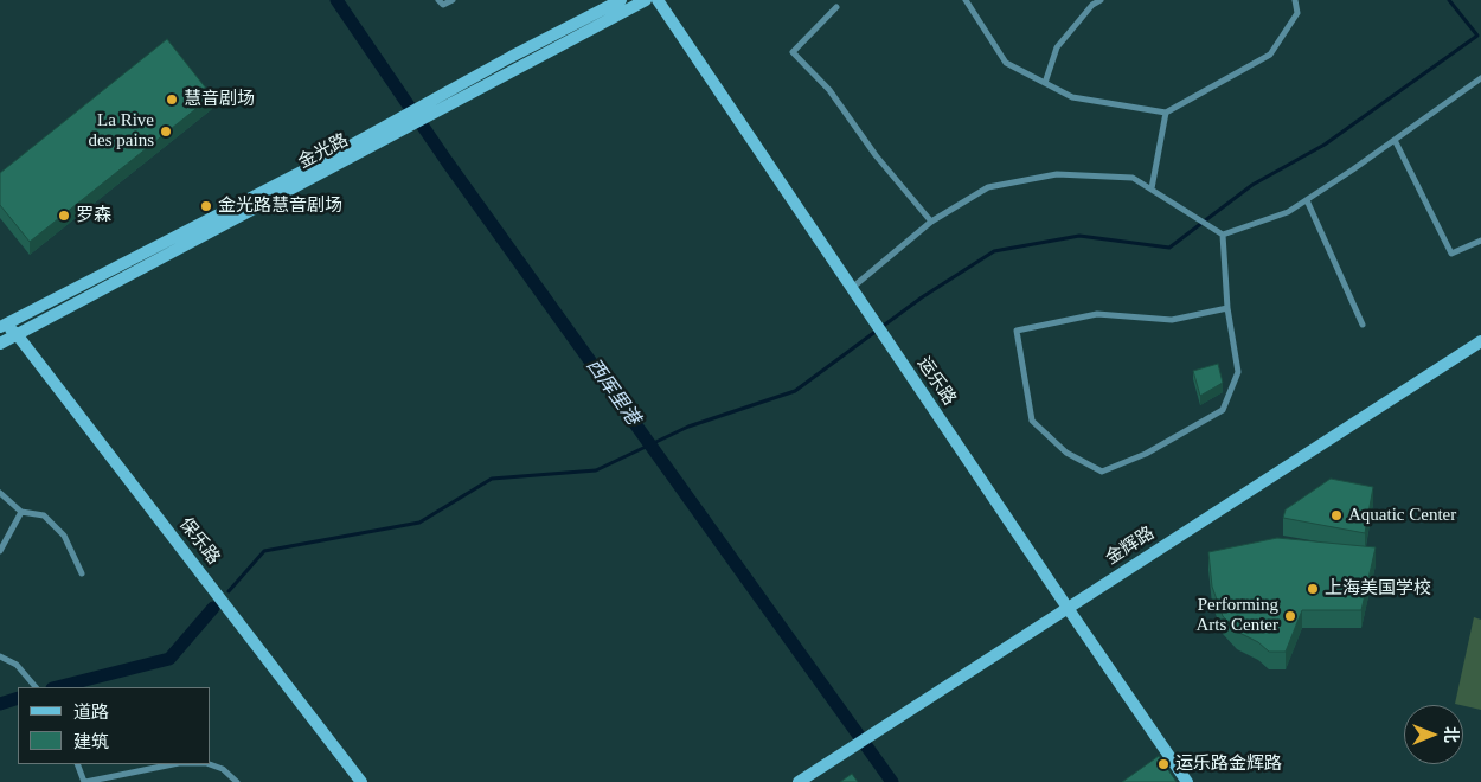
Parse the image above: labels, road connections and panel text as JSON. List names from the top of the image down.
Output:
{
  "streets": {
    "street": [
      "金光路",
      "运乐路",
      "保乐路",
      "金辉路"
    ]
  },
  "crossings": [
    ["金光路", "保乐路"],
    ["运乐路", "金辉路"]
  ],
  "water": ["西厍里港"],
  "places": [
    "慧音剧场",
    "La Rive des pains",
    "金光路慧音剧场",
    "罗森",
    "Aquatic Center",
    "上海美国学校",
    "Performing Arts Center",
    "运乐路金辉路"
  ],
  "legend": ["道路", "建筑"],
  "north": "right"
}
